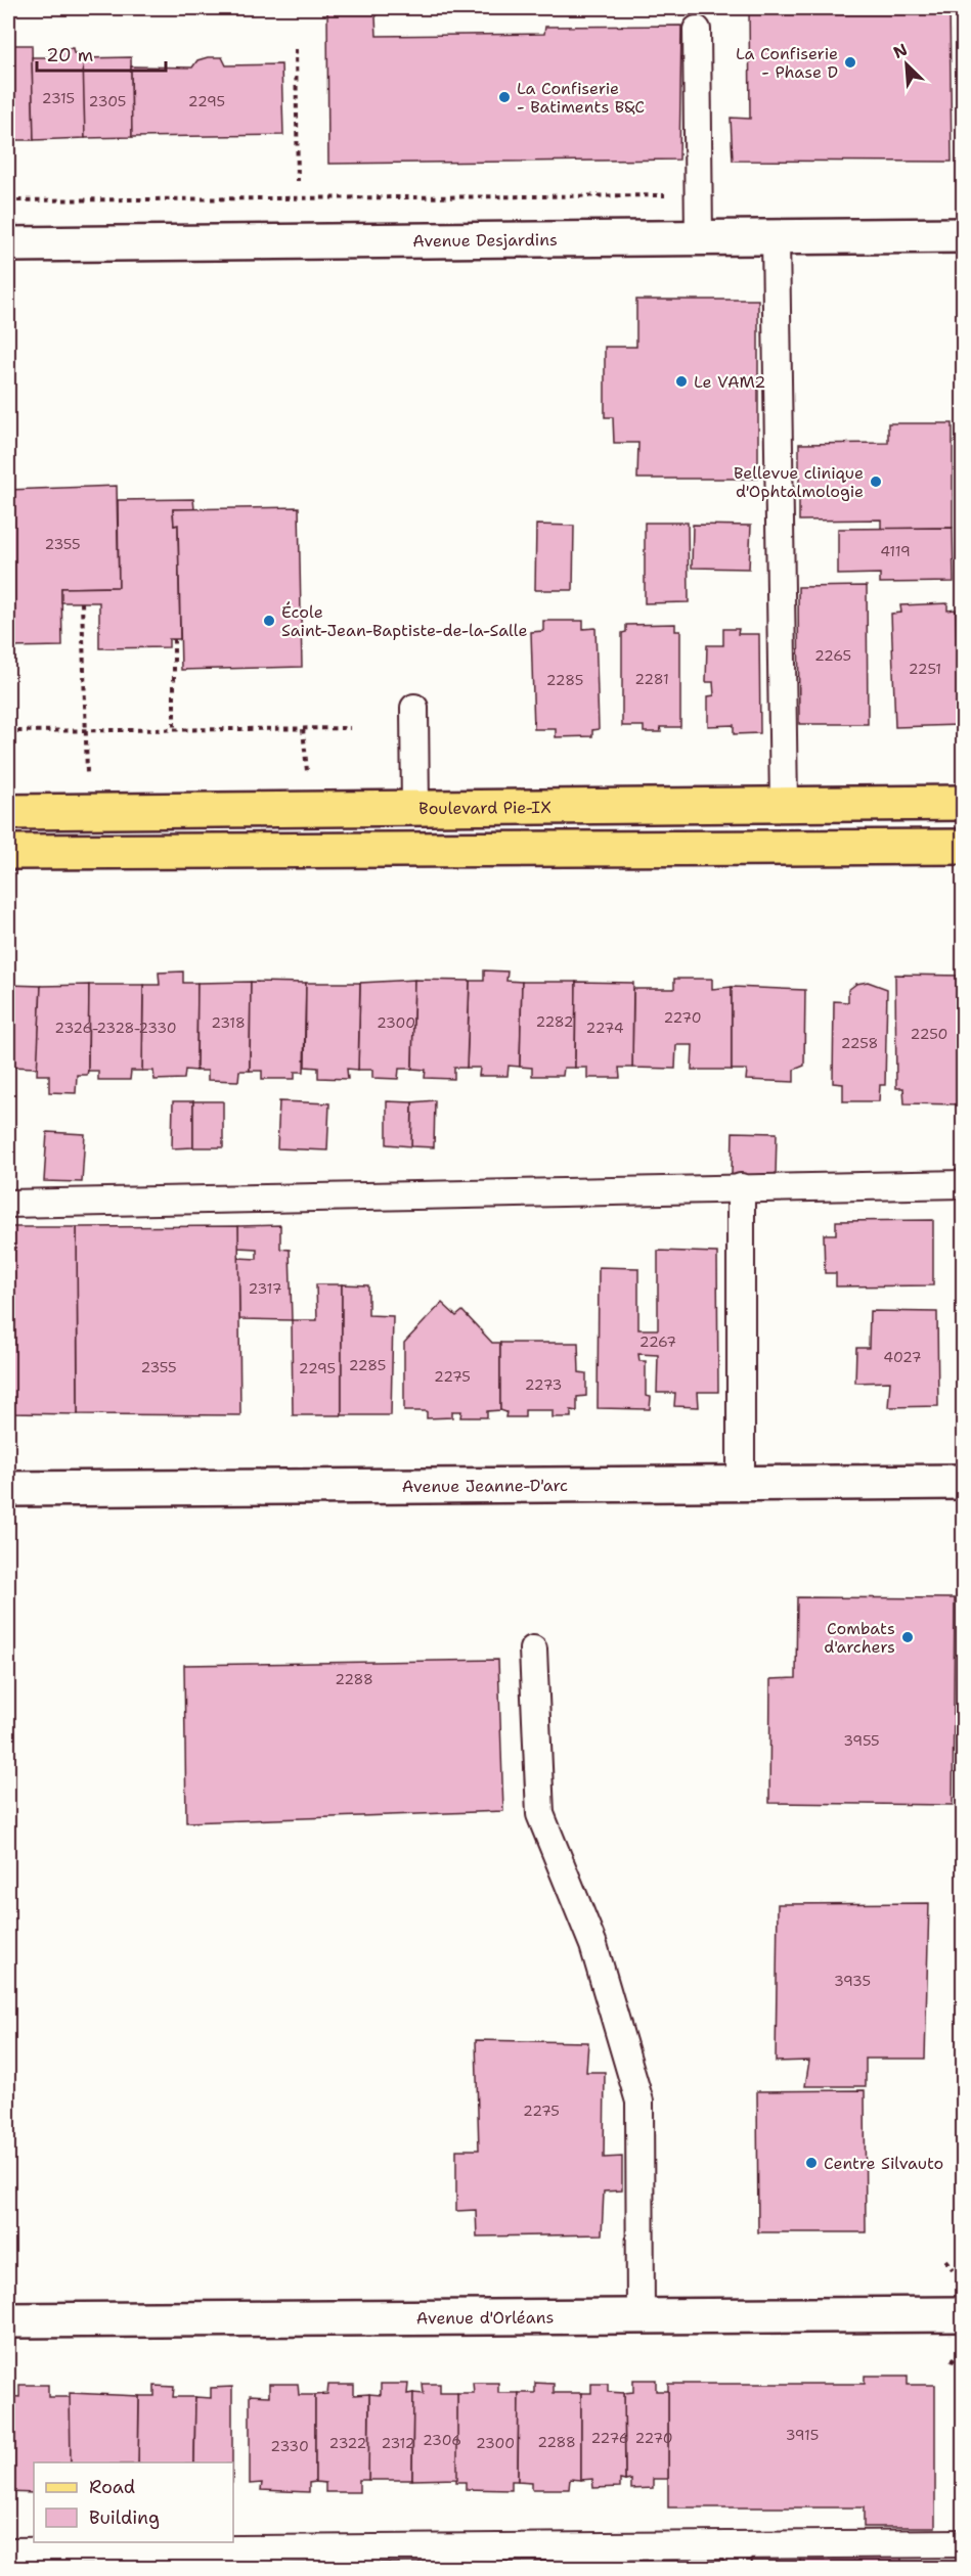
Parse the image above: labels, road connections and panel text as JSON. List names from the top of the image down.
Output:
{
  "streets": {
    "main road": ["Boulevard Pie-IX"],
    "street": ["Avenue Desjardins", "Avenue Jeanne-D'arc", "Avenue d'Orléans"]
  },
  "places": [
    "La Confiserie - Phase D",
    "La Confiserie - Batiments B&C",
    "Le VAM2",
    "Bellevue clinique d'Ophtalmologie",
    "École Saint-Jean-Baptiste-de-la-Salle",
    "Combats d'archers",
    "Centre Silvauto"
  ],
  "house_numbers": [
    "2315",
    "2305",
    "2295",
    "2355",
    "4119",
    "2265",
    "2251",
    "2281",
    "2285",
    "2270",
    "2282",
    "2318",
    "2300",
    "2326-2328-2330",
    "2274",
    "2250",
    "2258",
    "2317",
    "2267",
    "4027",
    "2285",
    "2355",
    "2295",
    "2275",
    "2273",
    "2288",
    "3955",
    "3935",
    "2275",
    "3915",
    "2276",
    "2270",
    "2306",
    "2288",
    "2322",
    "2312",
    "2300",
    "2330"
  ],
  "legend": ["Road", "Building"],
  "scale_bar": "20 m",
  "north": "top left"
}
